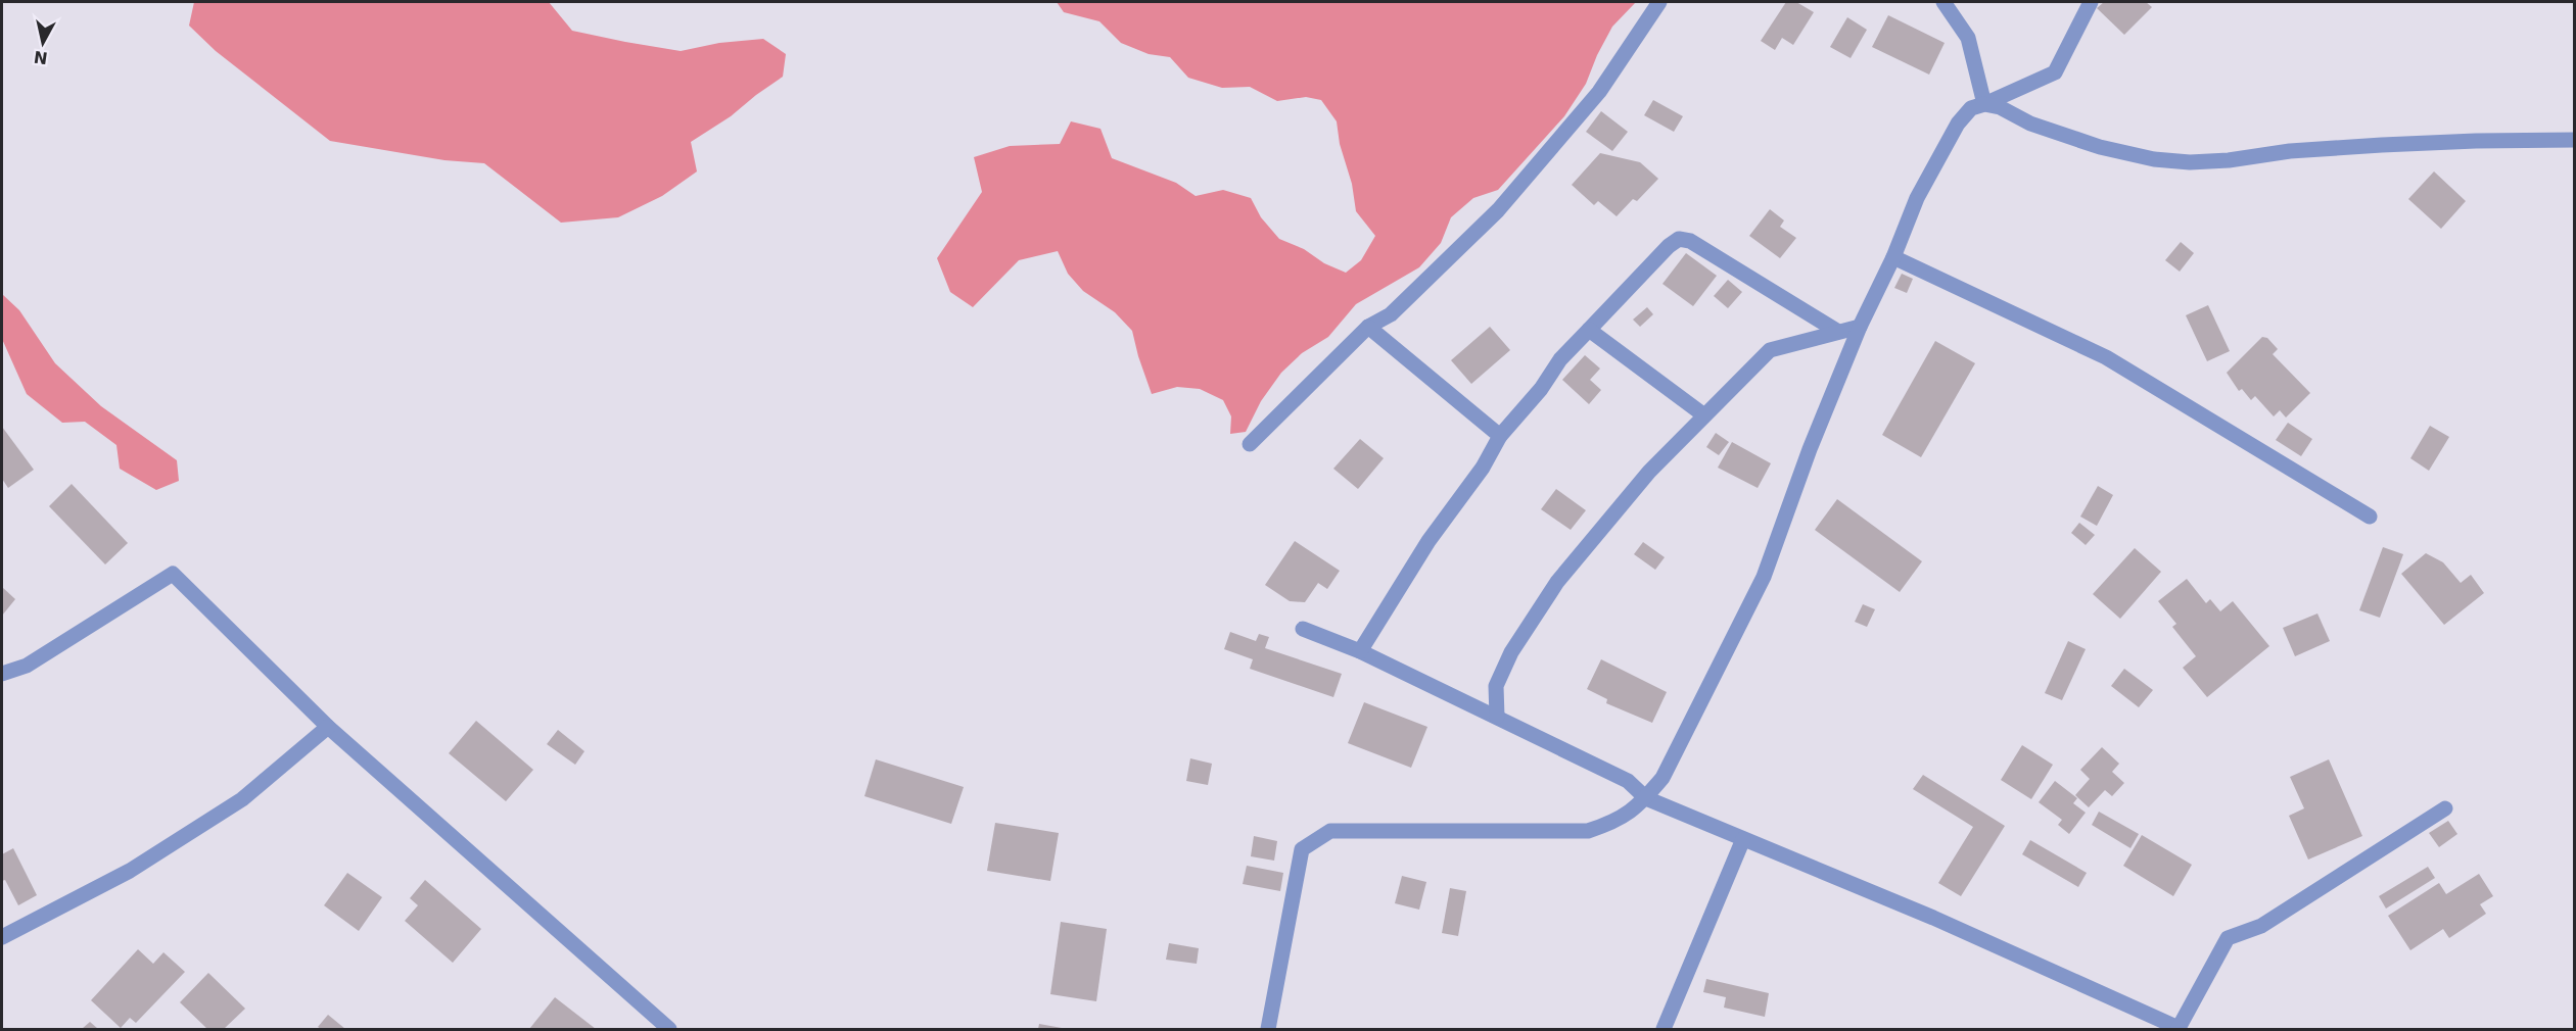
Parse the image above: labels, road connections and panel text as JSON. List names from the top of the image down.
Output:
{
  "north": "bottom"
}
